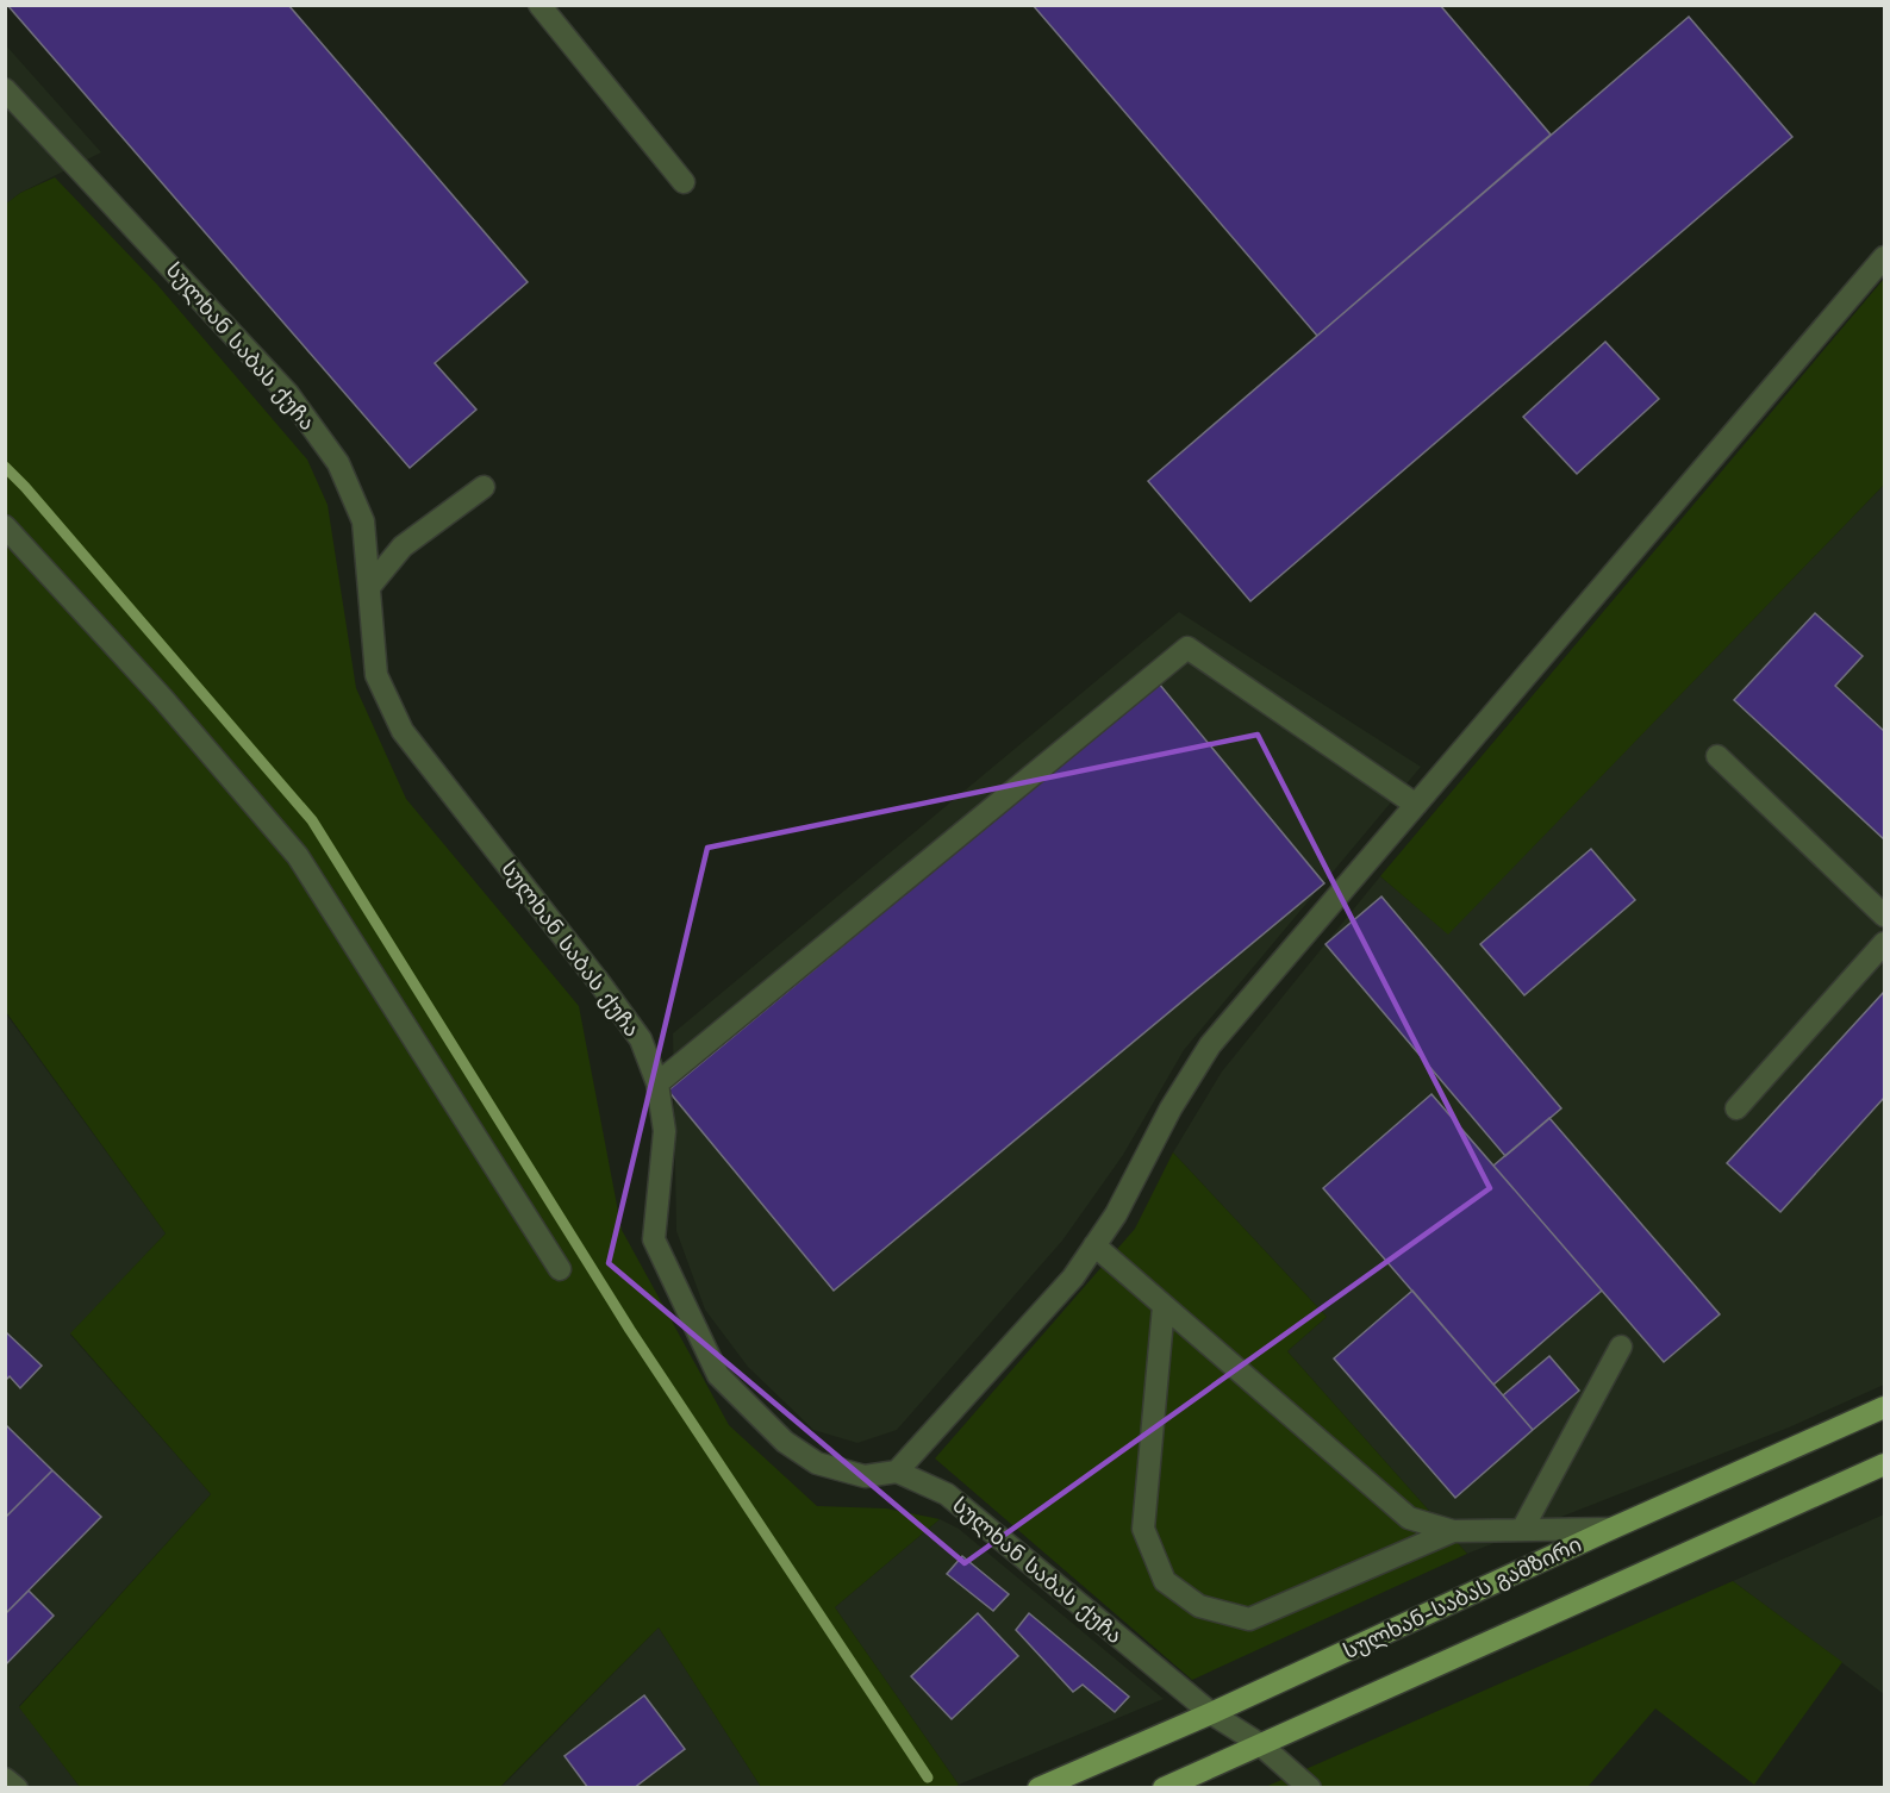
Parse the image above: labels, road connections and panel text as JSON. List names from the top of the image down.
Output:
{
  "streets": {
    "main road": ["სულხან-საბას გამზირი"],
    "street": ["სულხან საბას ქუჩა"]
  },
  "crossings": [
    ["სულხან საბას ქუჩა", "სულხან-საბას გამზირი"]
  ]
}
